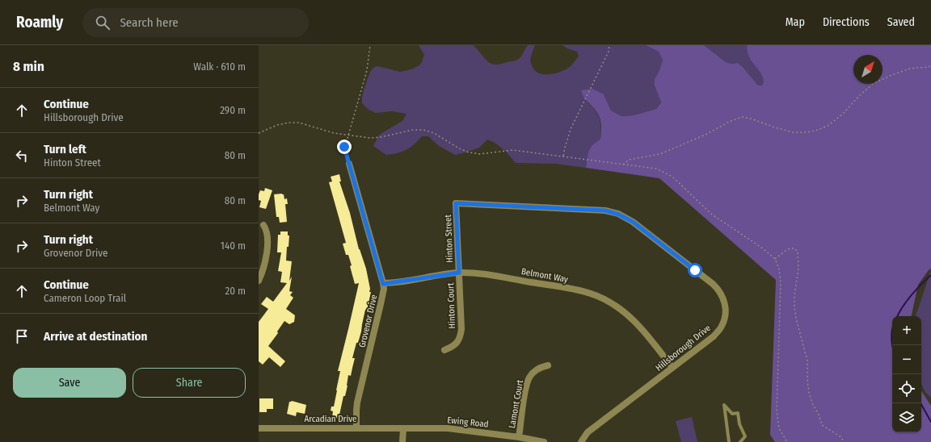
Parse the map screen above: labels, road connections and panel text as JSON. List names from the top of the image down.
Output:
{
  "streets": {
    "street": [
      "Hinton Street",
      "Belmont Way",
      "Hinton Court",
      "Grovenor Drive",
      "Hillsborough Drive",
      "Lamont Court",
      "Arcadian Drive",
      "Ewing Road"
    ]
  },
  "crossings": [
    ["Hinton Street", "Belmont Way"],
    ["Hinton Street", "Hinton Court"],
    ["Hinton Street", "Hillsborough Drive"],
    ["Belmont Way", "Hinton Court"],
    ["Belmont Way", "Grovenor Drive"],
    ["Belmont Way", "Hillsborough Drive"],
    ["Grovenor Drive", "Arcadian Drive"],
    ["Lamont Court", "Ewing Road"],
    ["Arcadian Drive", "Ewing Road"]
  ],
  "north": "top right",
  "page": {
    "header": "Roamly",
    "search": "Search here",
    "nav": ["Map", "Directions", "Saved"],
    "heading": ["8 min", "Walk · 610 m"],
    "list": [
      ["Continue", "Hillsborough Drive", "290 m"],
      ["Turn left", "Hinton Street", "80 m"],
      ["Turn right", "Belmont Way", "80 m"],
      ["Turn right", "Grovenor Drive", "140 m"],
      ["Continue", "Cameron Loop Trail", "20 m"],
      "Arrive at destination"
    ],
    "map_buttons": ["+", "−"],
    "buttons": ["Save", "Share"]
  }
}
